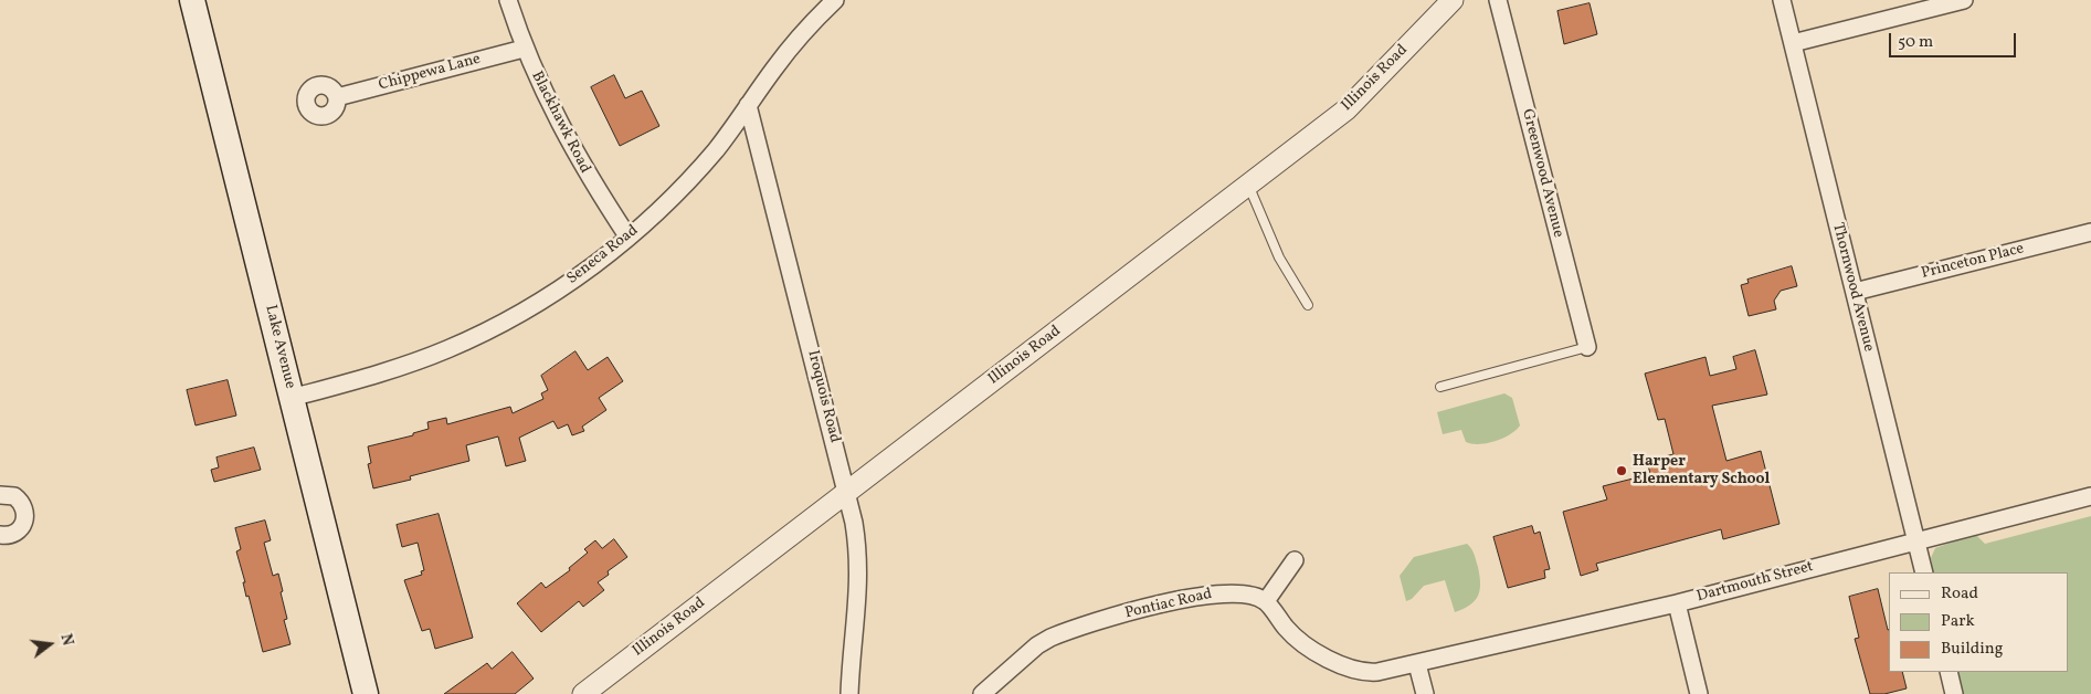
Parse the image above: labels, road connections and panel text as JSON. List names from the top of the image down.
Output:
{
  "streets": {
    "main road": ["Lake Avenue"],
    "street": [
      "Chippewa Lane",
      "Illinois Road",
      "Blackhawk Road",
      "Greenwood Avenue",
      "Seneca Road",
      "Princeton Place",
      "Thornwood Avenue",
      "Iroquois Road",
      "Dartmouth Street",
      "Pontiac Road"
    ]
  },
  "crossings": [
    ["Chippewa Lane", "Blackhawk Road"],
    ["Illinois Road", "Iroquois Road"],
    ["Blackhawk Road", "Seneca Road"],
    ["Seneca Road", "Lake Avenue"],
    ["Seneca Road", "Iroquois Road"],
    ["Princeton Place", "Thornwood Avenue"],
    ["Thornwood Avenue", "Dartmouth Street"]
  ],
  "places": ["Harper Elementary School"],
  "legend": ["Road", "Park", "Building"],
  "scale_bar": "50 m",
  "north": "right"
}
